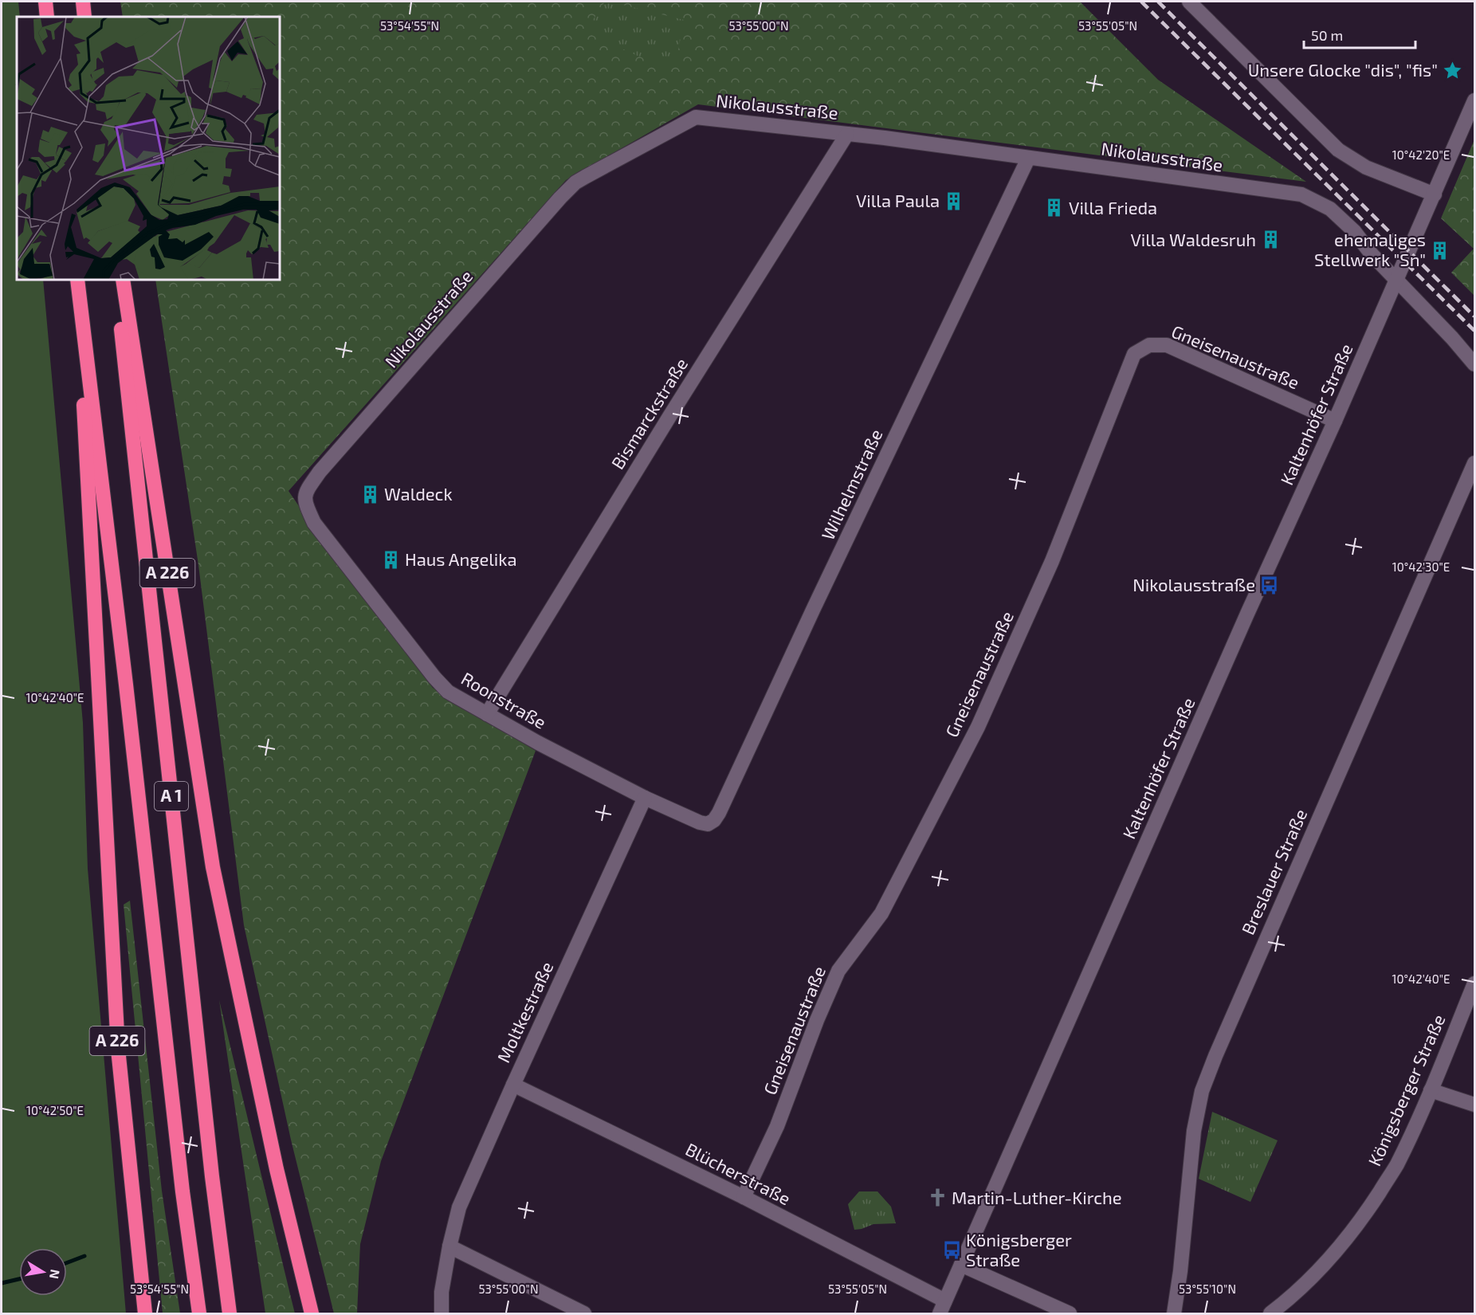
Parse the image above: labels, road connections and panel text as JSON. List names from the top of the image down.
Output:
{
  "streets": {
    "highway": ["A 226", "A 1"],
    "street": [
      "Nikolausstraße",
      "Gneisenaustraße",
      "Bismarckstraße",
      "Kaltenhöfer Straße",
      "Wilhelmstraße",
      "Roonstraße",
      "Breslauer Straße",
      "Moltkestraße",
      "Königsberger Straße",
      "Blücherstraße"
    ]
  },
  "crossings": [
    ["Nikolausstraße", "Bismarckstraße"],
    ["Nikolausstraße", "Kaltenhöfer Straße"],
    ["Nikolausstraße", "Wilhelmstraße"],
    ["Nikolausstraße", "Roonstraße"],
    ["Gneisenaustraße", "Kaltenhöfer Straße"],
    ["Gneisenaustraße", "Blücherstraße"],
    ["Bismarckstraße", "Roonstraße"],
    ["Kaltenhöfer Straße", "Blücherstraße"],
    ["Wilhelmstraße", "Roonstraße"],
    ["A 226", "A 1"],
    ["Roonstraße", "Moltkestraße"],
    ["Moltkestraße", "Blücherstraße"]
  ],
  "places": {
    "place": ["Unsere Glocke \"dis\", \"fis\""],
    "building": [
      "Villa Paula",
      "Villa Frieda",
      "Villa Waldesruh",
      "ehemaliges Stellwerk \"Sn\"",
      "Waldeck",
      "Haus Angelika"
    ],
    "bus stop": ["Nikolausstraße", "Königsberger Straße"],
    "church": ["Martin-Luther-Kirche"]
  },
  "scale_bar": "50 m",
  "north": "right",
  "coordinates": [
    "53°54'55\"N",
    "53°55'00\"N",
    "53°55'05\"N",
    "10°42'20\"E",
    "10°42'30\"E",
    "10°42'40\"E",
    "10°42'50\"E",
    "53°55'10\"N"
  ]
}
